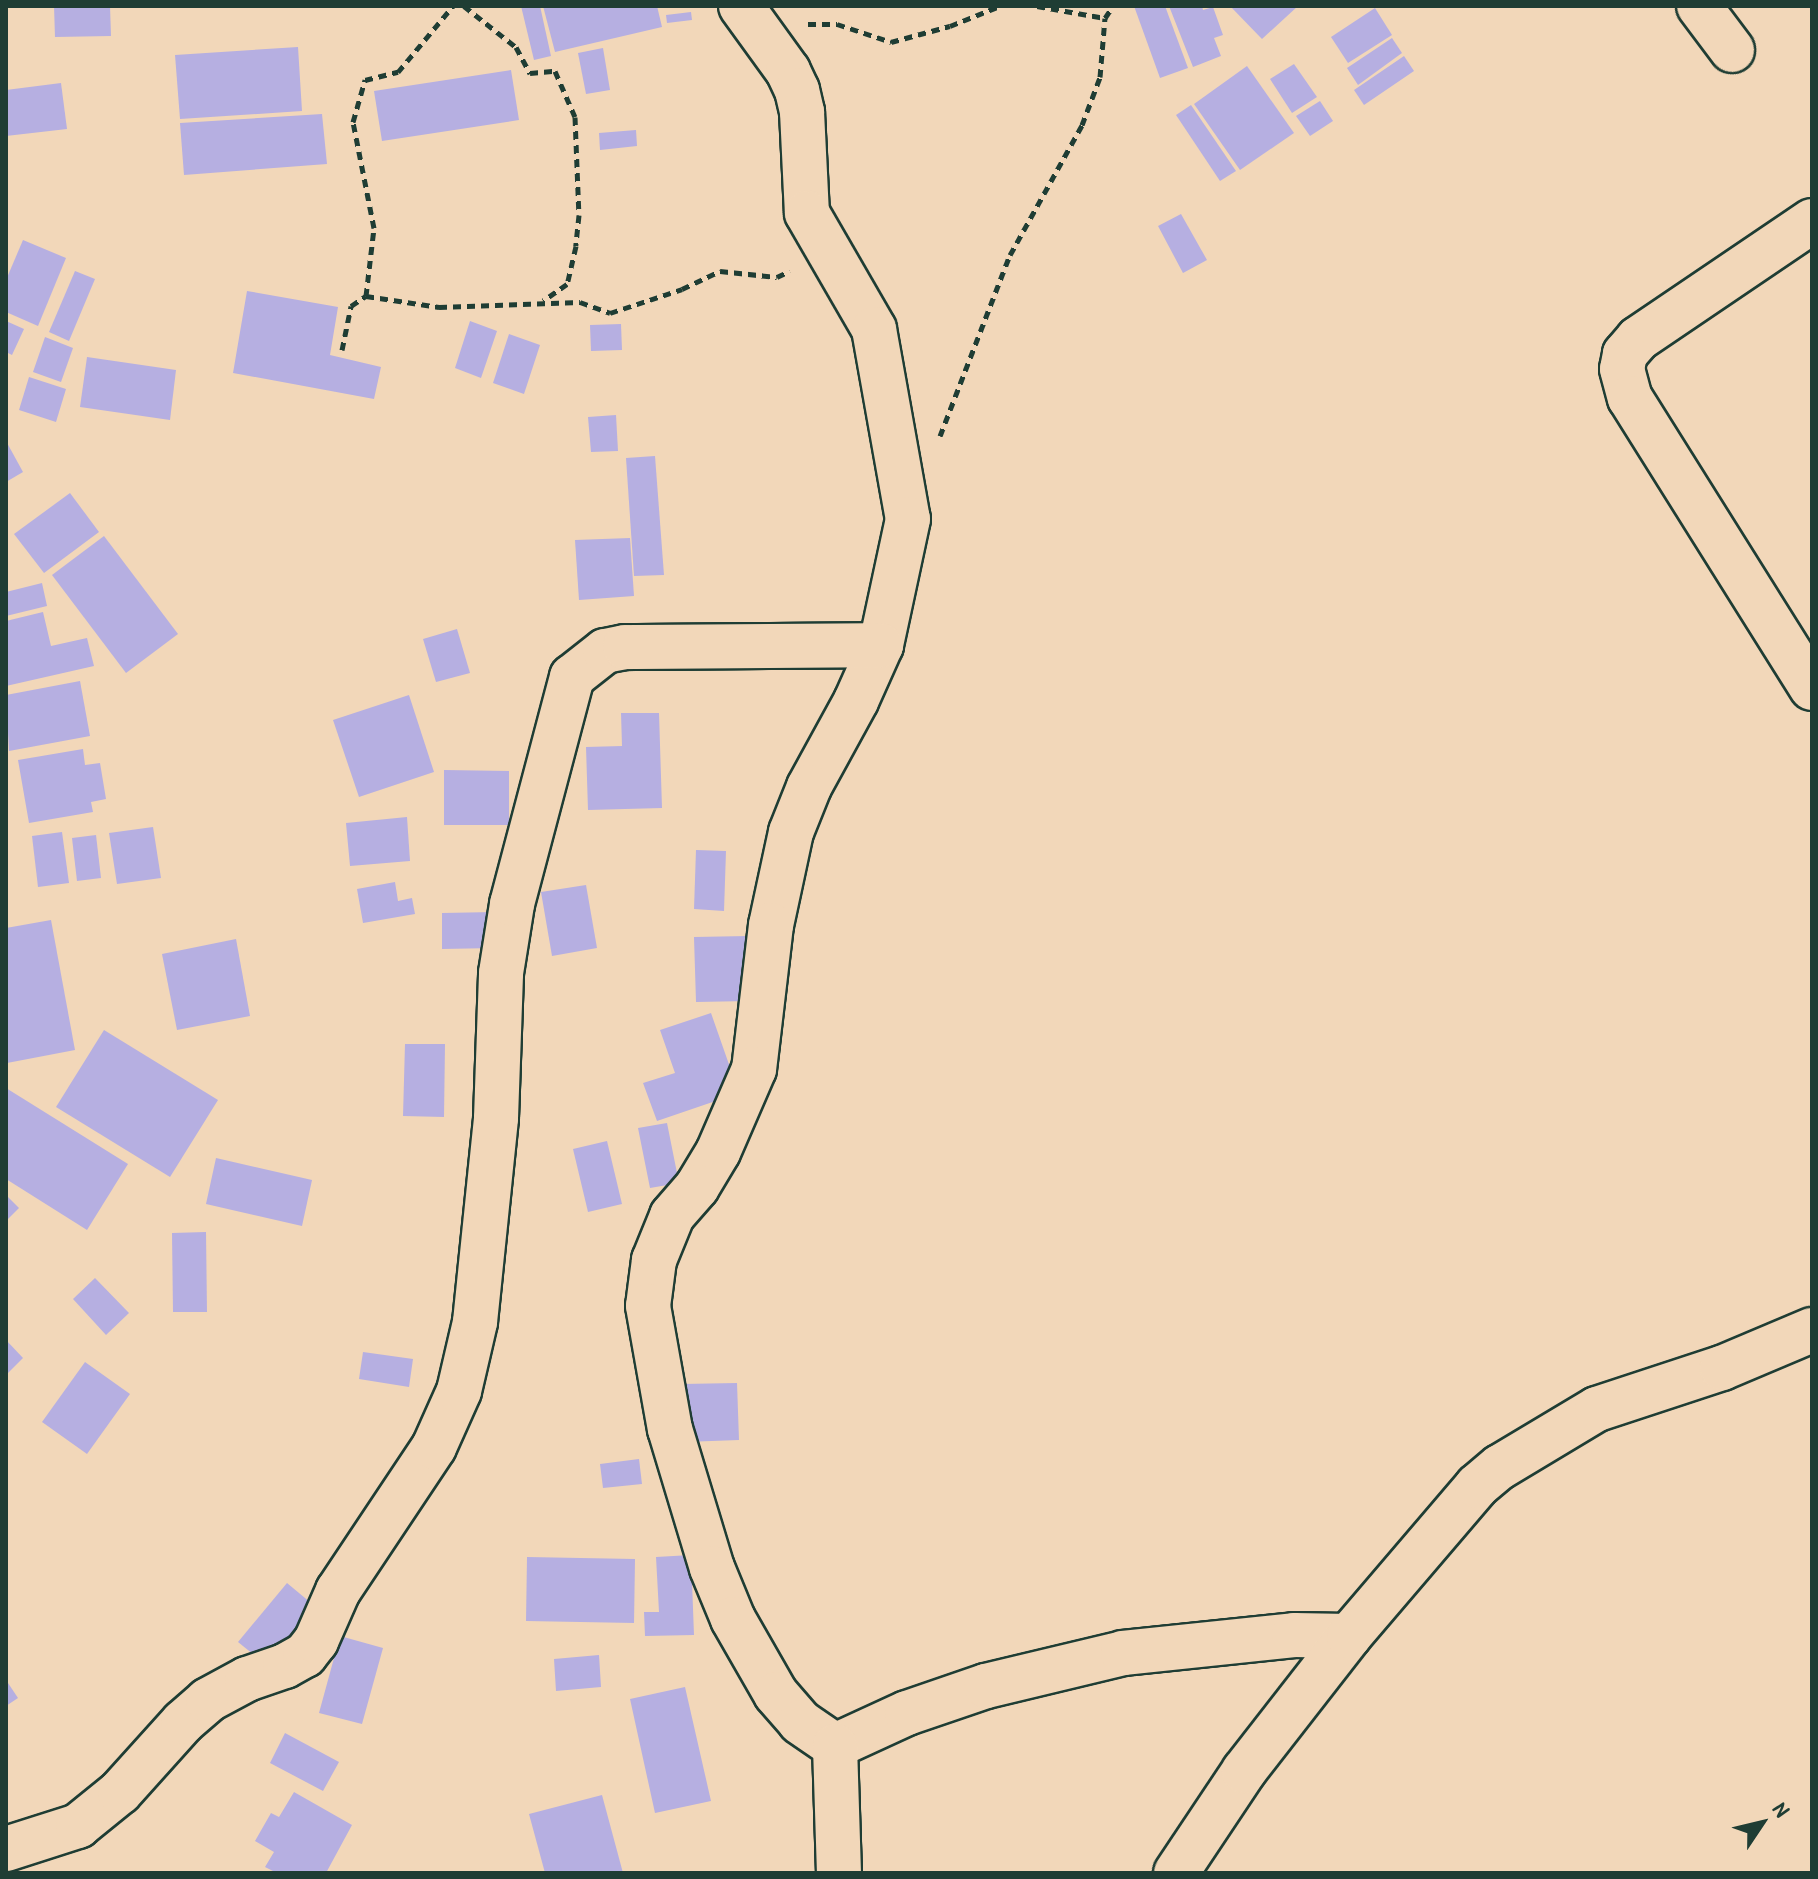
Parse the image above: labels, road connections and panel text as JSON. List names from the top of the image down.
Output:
{
  "north": "top right"
}
